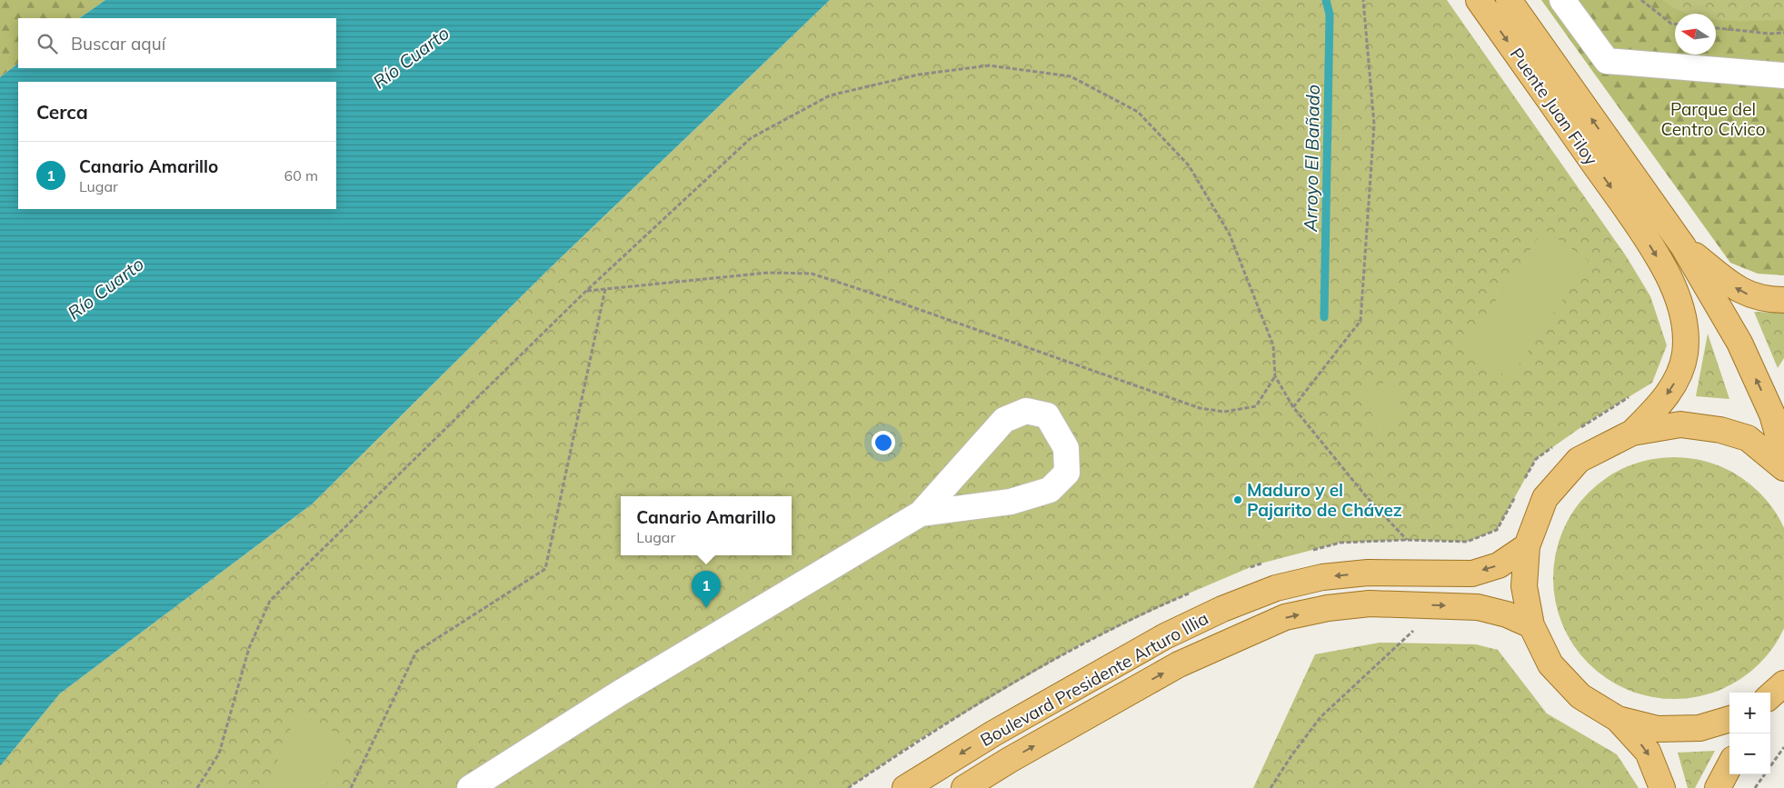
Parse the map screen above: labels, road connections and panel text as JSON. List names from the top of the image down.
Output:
{
  "streets": {
    "main road": ["Puente Juan Filoy", "Boulevard Presidente Arturo Illia"]
  },
  "water": ["Río Cuarto", "Arroyo El Bañado"],
  "parks": ["Parque del Centro Cívico"],
  "places": ["Maduro y el Pajarito de Chávez"],
  "north": "left",
  "page": {
    "search": "Buscar aquí",
    "heading": "Cerca",
    "list": [
      {
        "mark": "1",
        "name": "Canario Amarillo",
        "note": "Lugar",
        "value": "60 m"
      }
    ],
    "popup": ["Canario Amarillo", "Lugar"],
    "pins": "1",
    "map_buttons": ["+", "−"]
  }
}
